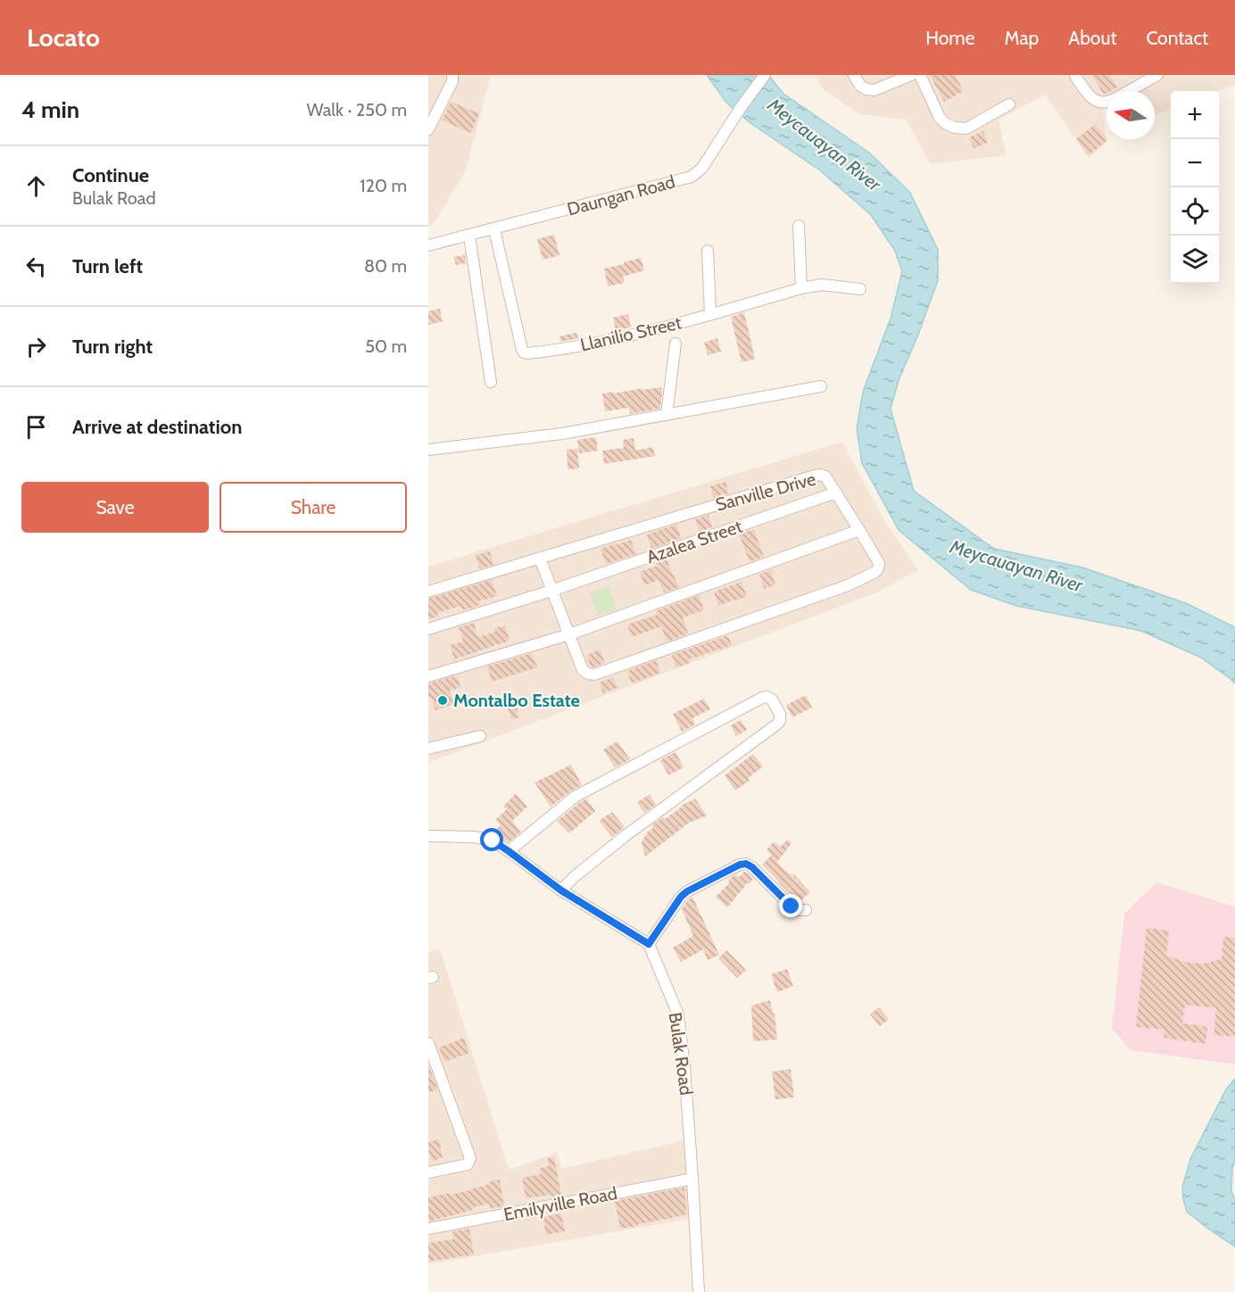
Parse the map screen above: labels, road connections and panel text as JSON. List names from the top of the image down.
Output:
{
  "streets": {
    "street": [
      "Daungan Road",
      "Llanilio Street",
      "Sanville Drive",
      "Azalea Street",
      "Bulak Road",
      "Emilyville Road"
    ]
  },
  "crossings": [
    ["Daungan Road", "Llanilio Street"],
    ["Sanville Drive", "Azalea Street"],
    ["Bulak Road", "Emilyville Road"]
  ],
  "water": ["Meycauayan River"],
  "places": ["Montalbo Estate"],
  "north": "left",
  "page": {
    "header": "Locato",
    "nav": [
      "Home",
      "Map",
      "About",
      "Contact"
    ],
    "heading": ["4 min", "Walk · 250 m"],
    "map_buttons": ["+", "−"],
    "list": [
      ["Continue", "Bulak Road", "120 m"],
      ["Turn left", "80 m"],
      ["Turn right", "50 m"],
      "Arrive at destination"
    ],
    "buttons": ["Save", "Share"]
  }
}
